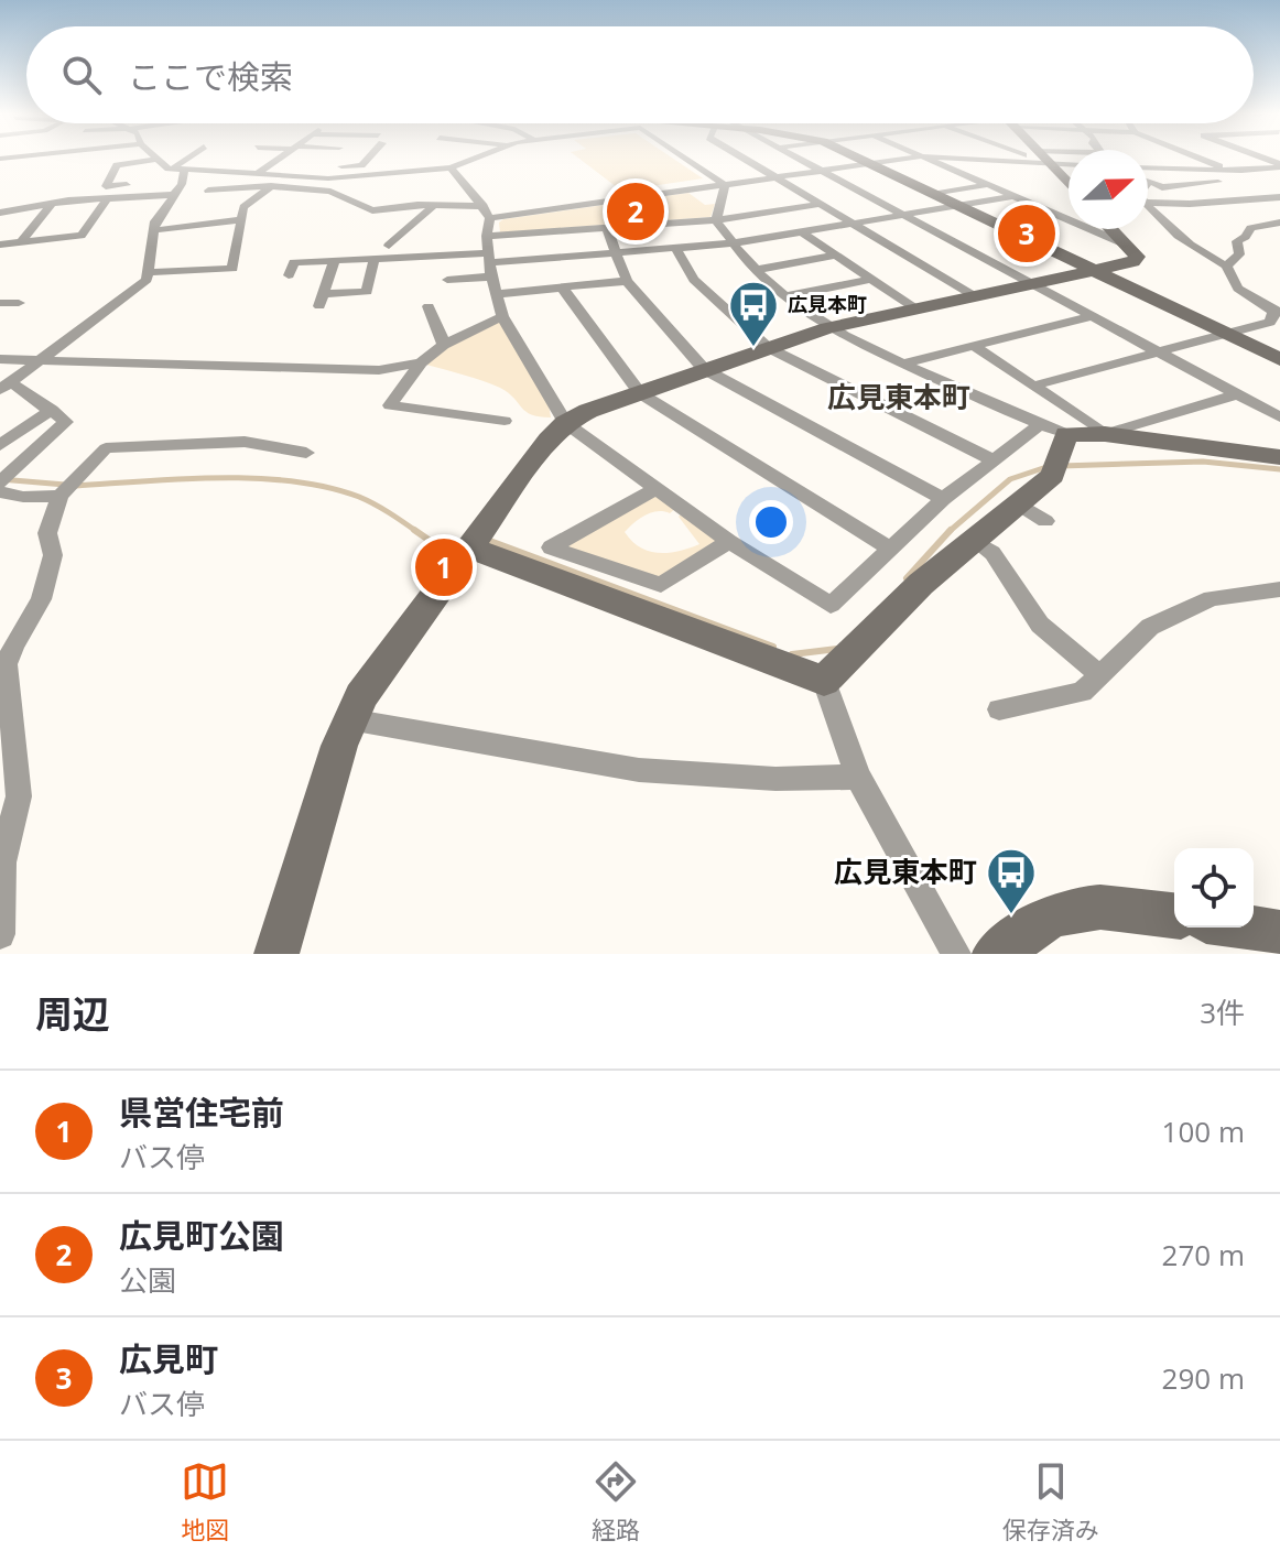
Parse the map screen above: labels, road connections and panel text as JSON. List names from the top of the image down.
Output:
{
  "districts": ["広見東本町"],
  "places": {
    "bus stop": ["広見本町", "広見東本町"]
  },
  "north": "right",
  "page": {
    "search": "ここで検索",
    "pins": ["2", "3", "1"],
    "heading": ["周辺", "3件"],
    "list": [
      {
        "mark": "1",
        "name": "県営住宅前",
        "note": "バス停",
        "value": "100 m"
      },
      {
        "mark": "2",
        "name": "広見町公園",
        "note": "公園",
        "value": "270 m"
      },
      {
        "mark": "3",
        "name": "広見町",
        "note": "バス停",
        "value": "290 m"
      }
    ],
    "nav": ["地図", "経路", "保存済み"]
  }
}
